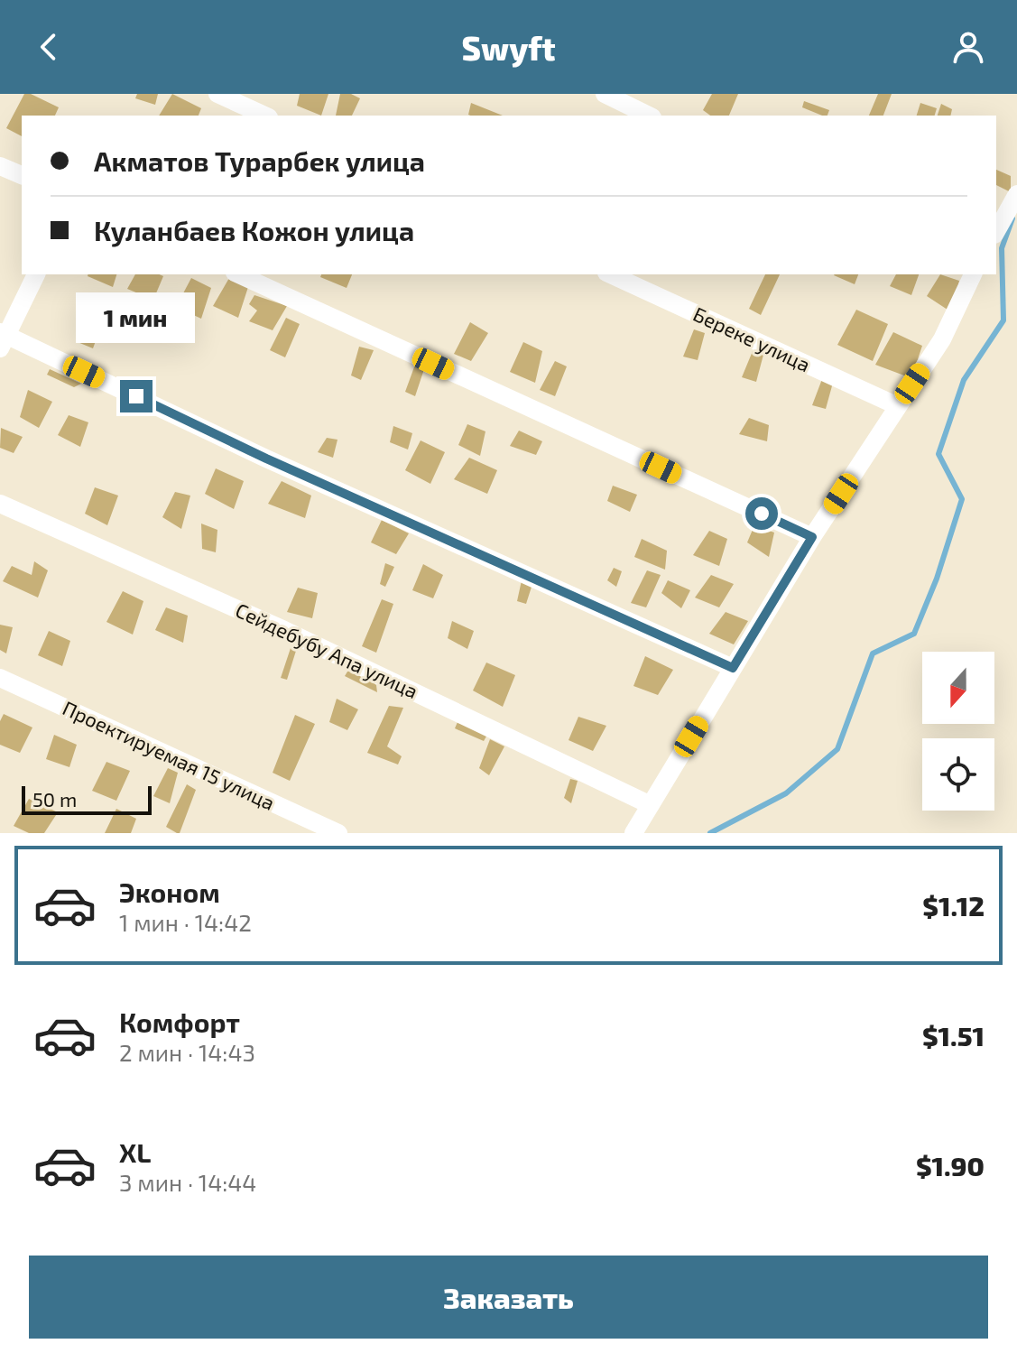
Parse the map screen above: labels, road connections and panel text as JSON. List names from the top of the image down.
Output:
{
  "streets": {
    "street": ["Береке улица", "Сейдебубу Апа улица", "Проектируемая 15 улица"]
  },
  "scale_bar": "50 m",
  "north": "bottom",
  "page": {
    "header": "Swyft",
    "banner": ["Акматов Турарбек улица", "Куланбаев Кожон улица"],
    "bubble": "1 мин",
    "scale": "50 m",
    "list": [
      {
        "name": "Эконом",
        "note": "1 мин · 14:42",
        "value": "$1.12"
      },
      {
        "name": "Комфорт",
        "note": "2 мин · 14:43",
        "value": "$1.51"
      },
      {
        "name": "XL",
        "note": "3 мин · 14:44",
        "value": "$1.90"
      }
    ],
    "buttons": "Заказать"
  }
}
